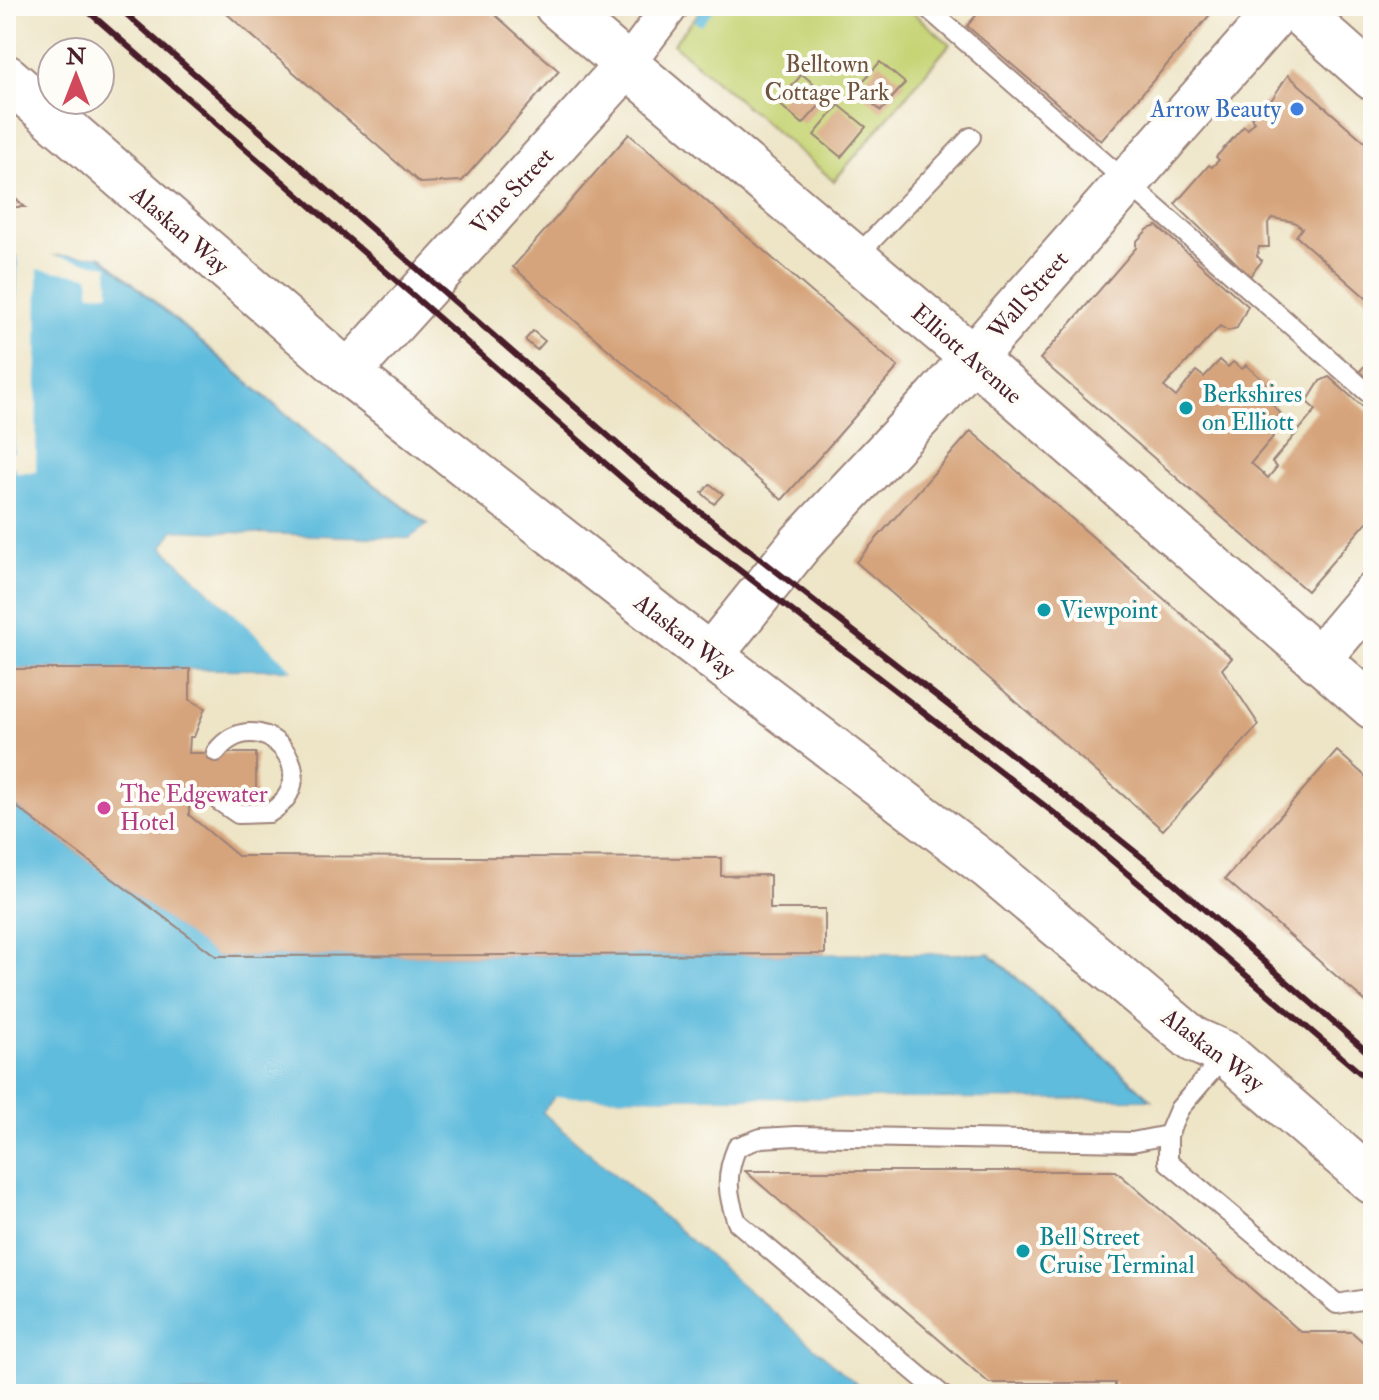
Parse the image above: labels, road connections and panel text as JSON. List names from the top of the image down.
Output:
{
  "streets": {
    "main road": [
      "Vine Street",
      "Alaskan Way",
      "Wall Street",
      "Elliott Avenue"
    ]
  },
  "crossings": [
    ["Vine Street", "Alaskan Way"],
    ["Vine Street", "Elliott Avenue"],
    ["Alaskan Way", "Wall Street"],
    ["Wall Street", "Elliott Avenue"]
  ],
  "parks": ["Belltown Cottage Park"],
  "places": [
    "Arrow Beauty",
    "Berkshires on Elliott",
    "Viewpoint",
    "The Edgewater Hotel",
    "Bell Street Cruise Terminal"
  ],
  "north": "top"
}
